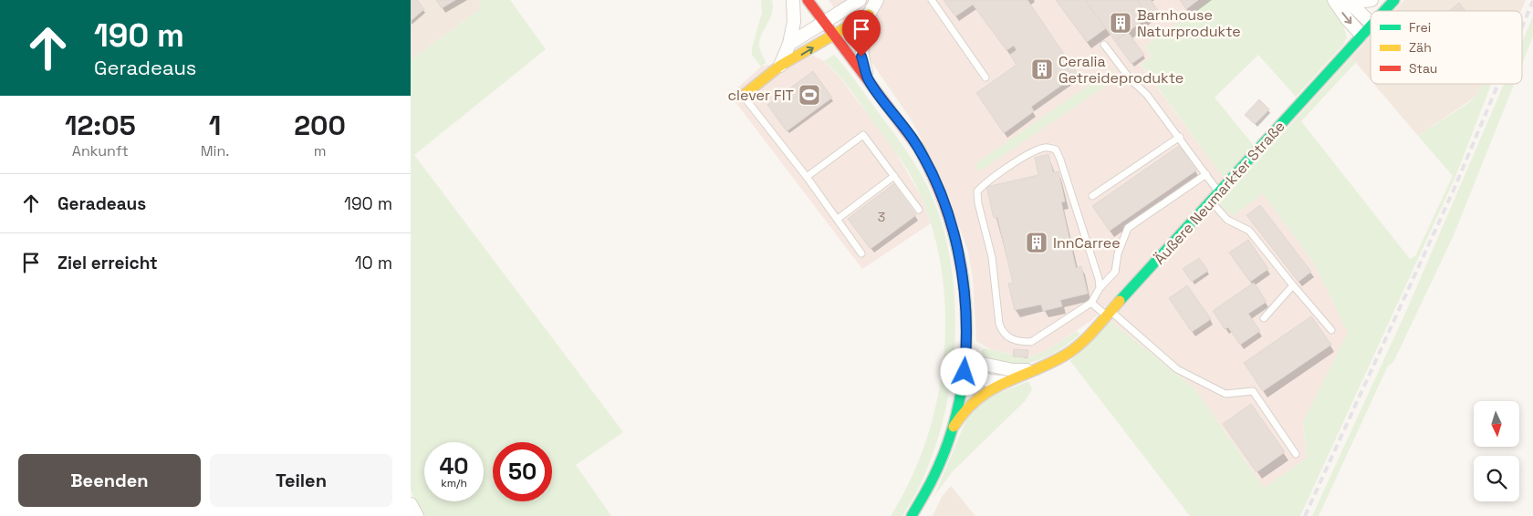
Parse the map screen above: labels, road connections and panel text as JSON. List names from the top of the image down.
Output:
{
  "streets": {
    "street": ["Äußere Neumarkter Straße"]
  },
  "places": {
    "building": ["Barnhouse Naturprodukte", "Ceralia Getreideprodukte", "InnCarree"],
    "sports": ["clever FIT"]
  },
  "house_numbers": ["3"],
  "legend": ["Frei", "Zäh", "Stau"],
  "north": "bottom",
  "page": {
    "turn": ["190 m", "Geradeaus"],
    "eta": [
      "12:05",
      "Ankunft",
      "1",
      "Min.",
      "200",
      "m"
    ],
    "list": [
      {
        "name": "Geradeaus",
        "value": "190 m"
      },
      {
        "name": "Ziel erreicht",
        "value": "10 m"
      }
    ],
    "speed": "40 km/h",
    "limit": "50",
    "buttons": ["Beenden", "Teilen"]
  }
}
